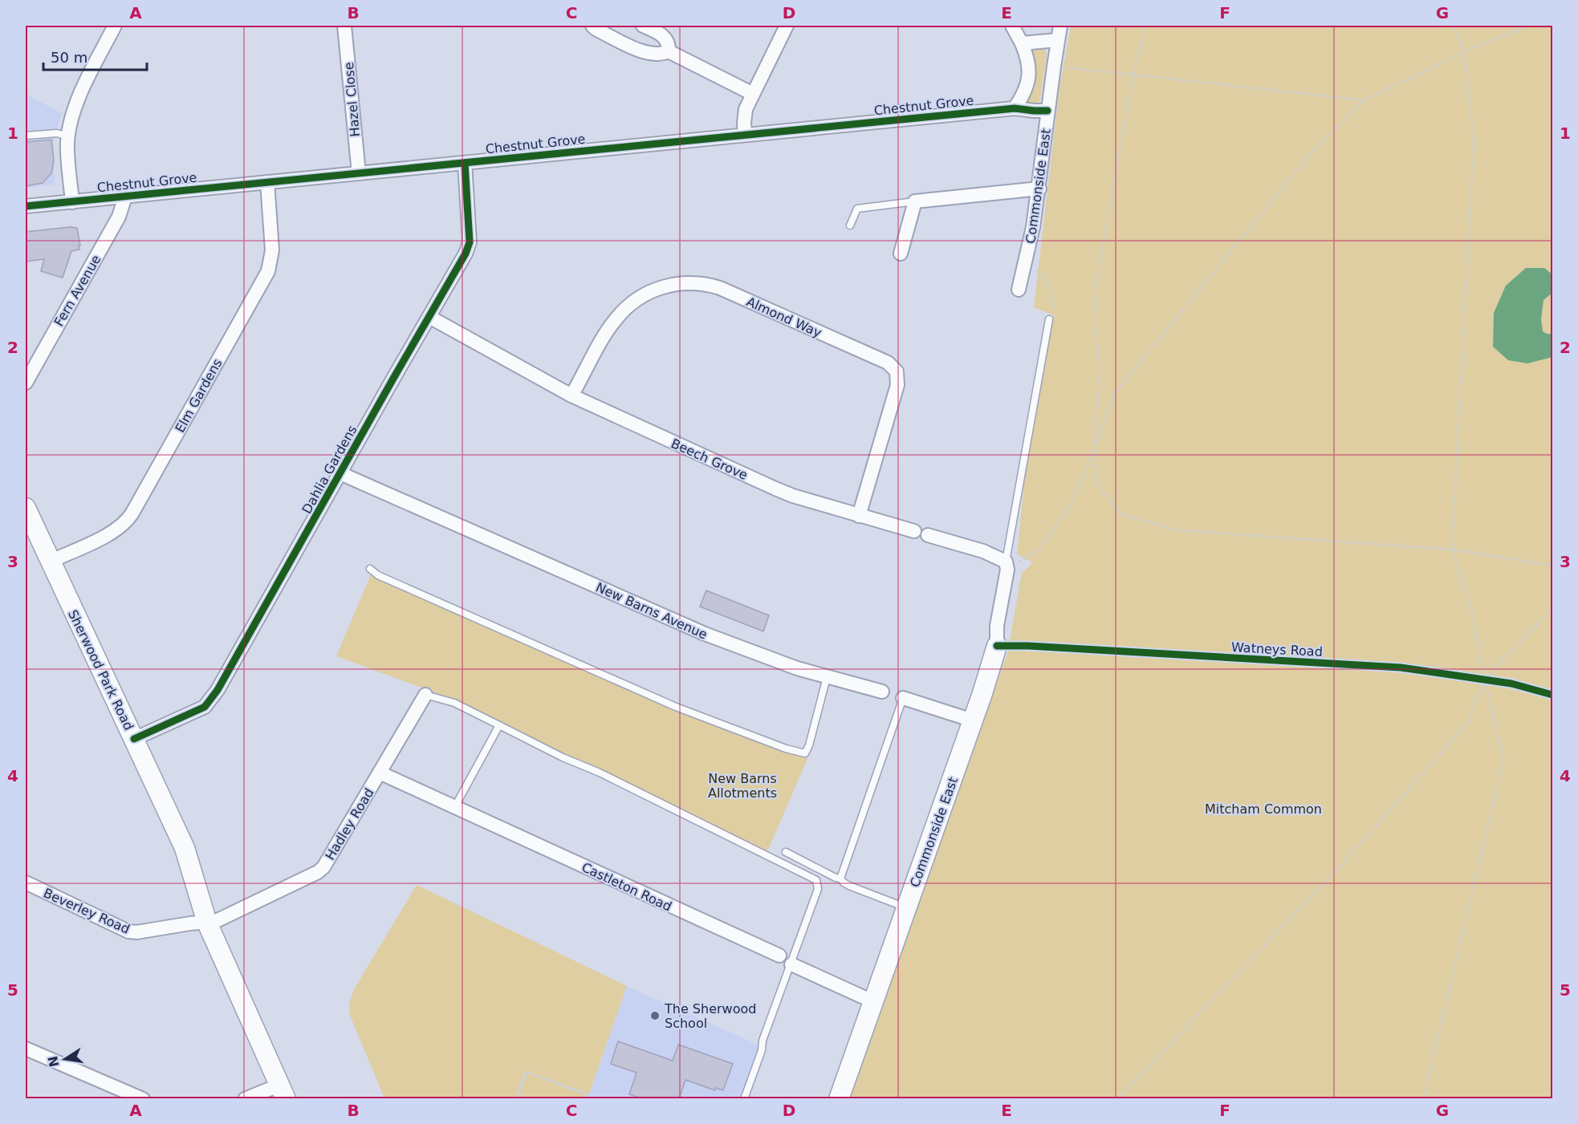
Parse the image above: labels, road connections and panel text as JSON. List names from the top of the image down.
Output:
{
  "streets": {
    "street": [
      "Hazel Close",
      "Chestnut Grove",
      "Commonside East",
      "Fern Avenue",
      "Almond Way",
      "Elm Gardens",
      "Beech Grove",
      "Dahlia Gardens",
      "New Barns Avenue",
      "Sherwood Park Road",
      "Hadley Road",
      "Castleton Road",
      "Beverley Road"
    ],
    "cycle path": ["Watneys Road"]
  },
  "crossings": [
    ["Hazel Close", "Chestnut Grove"],
    ["Chestnut Grove", "Commonside East"],
    ["Chestnut Grove", "Fern Avenue"],
    ["Chestnut Grove", "Elm Gardens"],
    ["Chestnut Grove", "Dahlia Gardens"],
    ["Almond Way", "Beech Grove"],
    ["Elm Gardens", "Sherwood Park Road"],
    ["Beech Grove", "Dahlia Gardens"],
    ["Dahlia Gardens", "New Barns Avenue"],
    ["Dahlia Gardens", "Sherwood Park Road"],
    ["Sherwood Park Road", "Hadley Road"],
    ["Sherwood Park Road", "Beverley Road"],
    ["Hadley Road", "Castleton Road"],
    ["Hadley Road", "Beverley Road"]
  ],
  "parks": ["New Barns Allotments", "Mitcham Common"],
  "places": ["The Sherwood School"],
  "scale_bar": "50 m",
  "north": "left",
  "grid": {
    "columns": [
      "A",
      "B",
      "C",
      "D",
      "E",
      "F",
      "G"
    ],
    "rows": [
      "1",
      "2",
      "3",
      "4",
      "5"
    ]
  }
}
